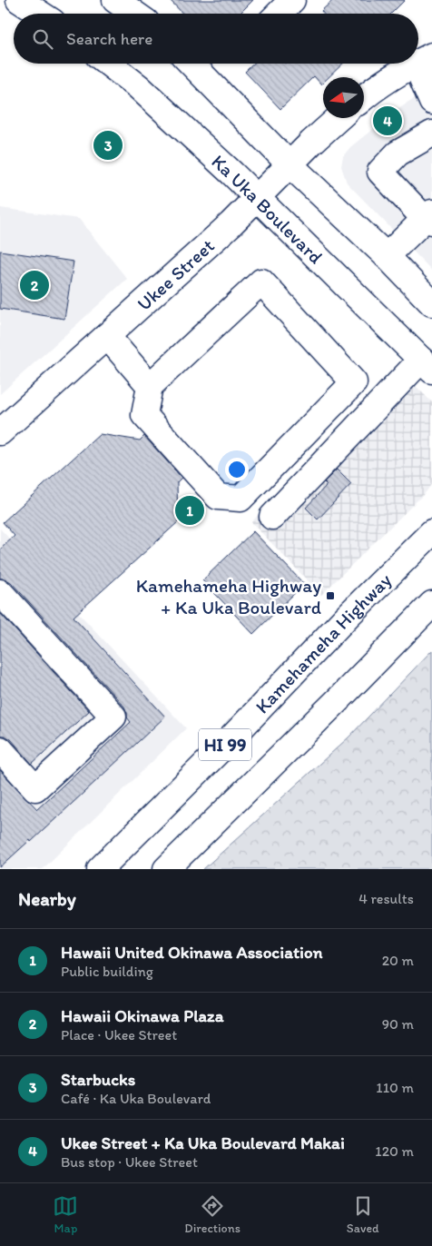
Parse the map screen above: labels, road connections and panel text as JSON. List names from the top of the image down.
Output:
{
  "streets": {
    "main road": [
      "Ka Uka Boulevard",
      "Ukee Street",
      "Kamehameha Highway",
      "HI 99"
    ]
  },
  "crossings": [
    ["Ka Uka Boulevard", "Ukee Street"]
  ],
  "places": {
    "transit": ["Kamehameha Highway + Ka Uka Boulevard"]
  },
  "north": "left",
  "page": {
    "search": "Search here",
    "pins": [
      "4",
      "3",
      "2",
      "1"
    ],
    "heading": ["Nearby", "4 results"],
    "list": [
      {
        "mark": "1",
        "name": "Hawaii United Okinawa Association",
        "note": "Public building",
        "value": "20 m"
      },
      {
        "mark": "2",
        "name": "Hawaii Okinawa Plaza",
        "note": "Place · Ukee Street",
        "value": "90 m"
      },
      {
        "mark": "3",
        "name": "Starbucks",
        "note": "Café · Ka Uka Boulevard",
        "value": "110 m"
      },
      {
        "mark": "4",
        "name": "Ukee Street + Ka Uka Boulevard Makai",
        "note": "Bus stop · Ukee Street",
        "value": "120 m"
      }
    ],
    "nav": ["Map", "Directions", "Saved"]
  }
}
